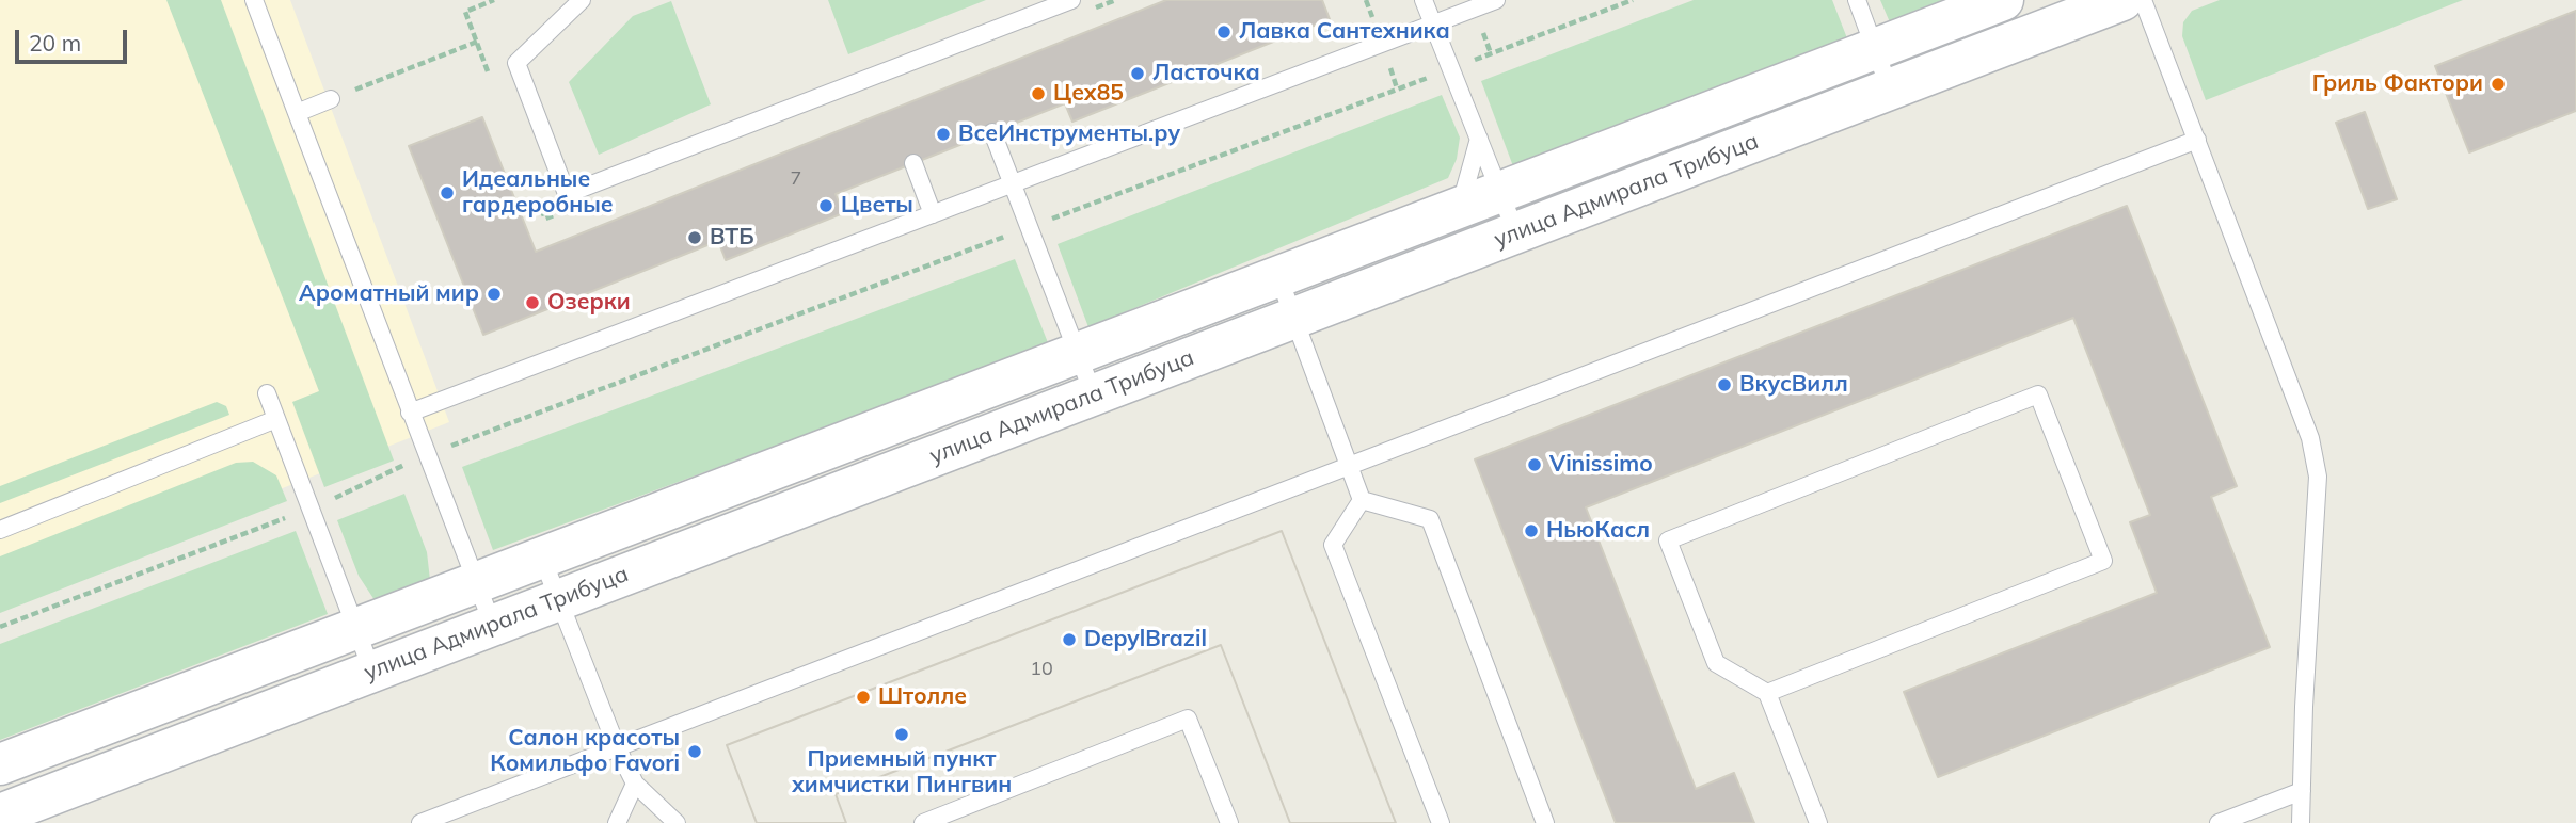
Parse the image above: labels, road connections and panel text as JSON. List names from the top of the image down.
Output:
{
  "streets": {
    "street": ["улица Адмирала Трибуца"]
  },
  "places": [
    "Лавка Сантехника",
    "Ласточка",
    "Гриль Фактори",
    "Цех85",
    "ВсеИнструменты.ру",
    "Идеальные гардеробные",
    "Цветы",
    "ВТБ",
    "Ароматный мир",
    "Озерки",
    "ВкусВилл",
    "Vinissimo",
    "НьюКасл",
    "DepylBrazil",
    "Штолле",
    "Приемный пункт химчистки Пингвин",
    "Салон красоты Комильфо Favori"
  ],
  "house_numbers": ["7", "10"],
  "scale_bar": "20 m"
}
